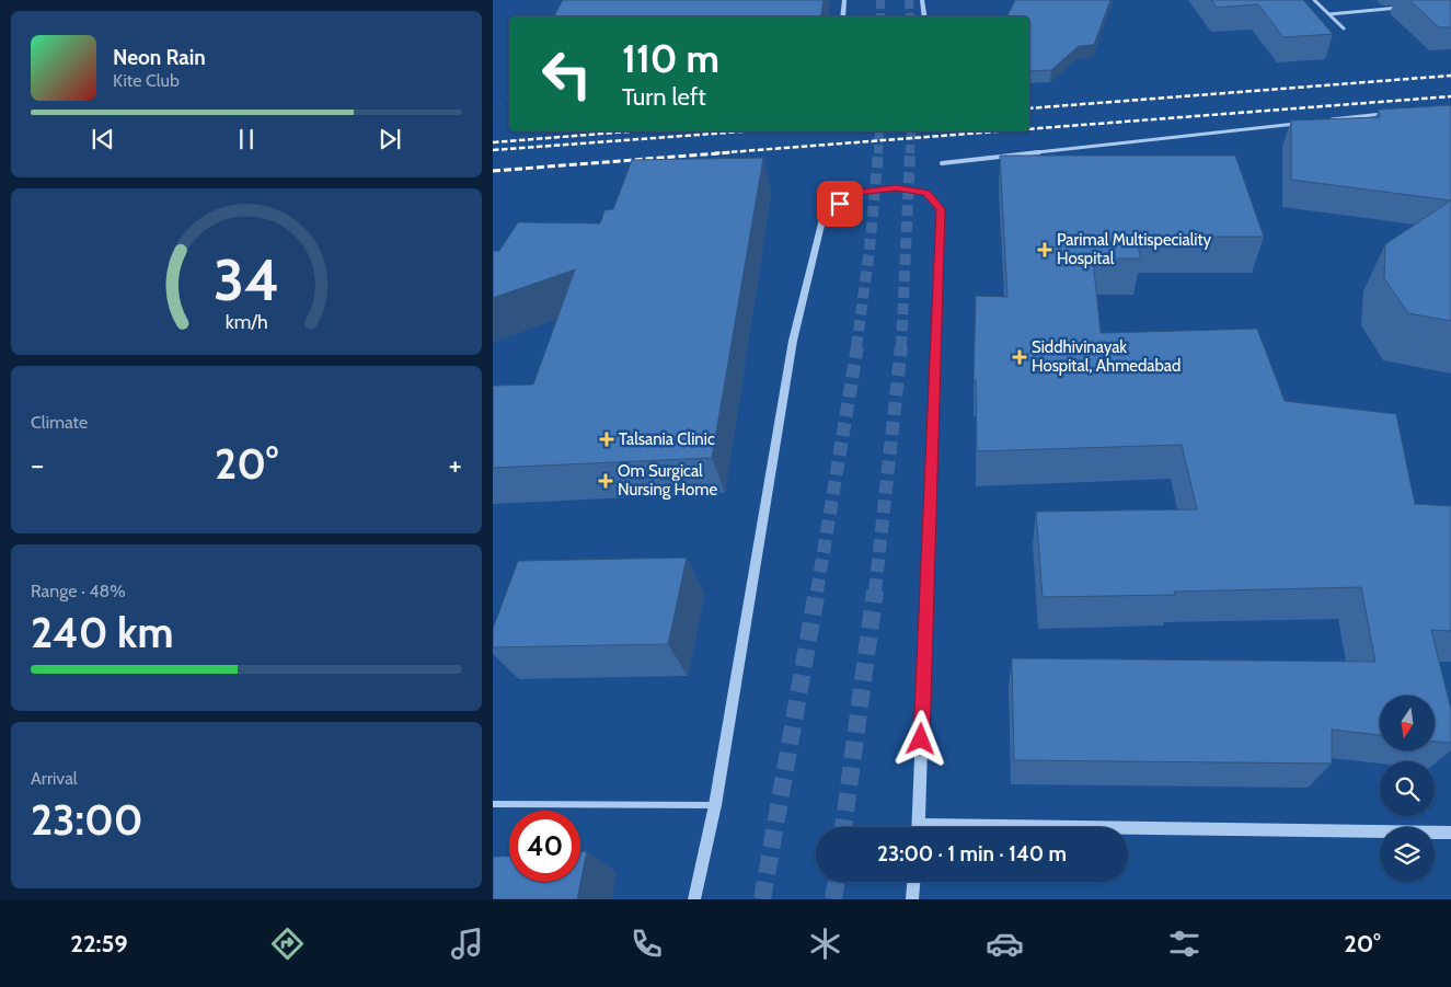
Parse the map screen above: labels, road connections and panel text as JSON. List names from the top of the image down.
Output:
{
  "places": {
    "health": [
      "Parimal Multispeciality Hospital",
      "Siddhivinayak Hospital, Ahmedabad",
      "Talsania Clinic",
      "Om Surgical Nursing Home"
    ]
  },
  "north": "bottom",
  "page": {
    "turn": ["110 m", "Turn left"],
    "song": ["Neon Rain", "Kite Club"],
    "tile": [
      "Climate",
      ["Range · 48%", "240 km"],
      ["Arrival", "23:00"]
    ],
    "heat": ["−", "20°", "+"],
    "limit": "40",
    "trip": "23:00 · 1 min · 140 m",
    "tabs": ["22:59", "20°"],
    "gauge": ["34", "km/h"]
  }
}
